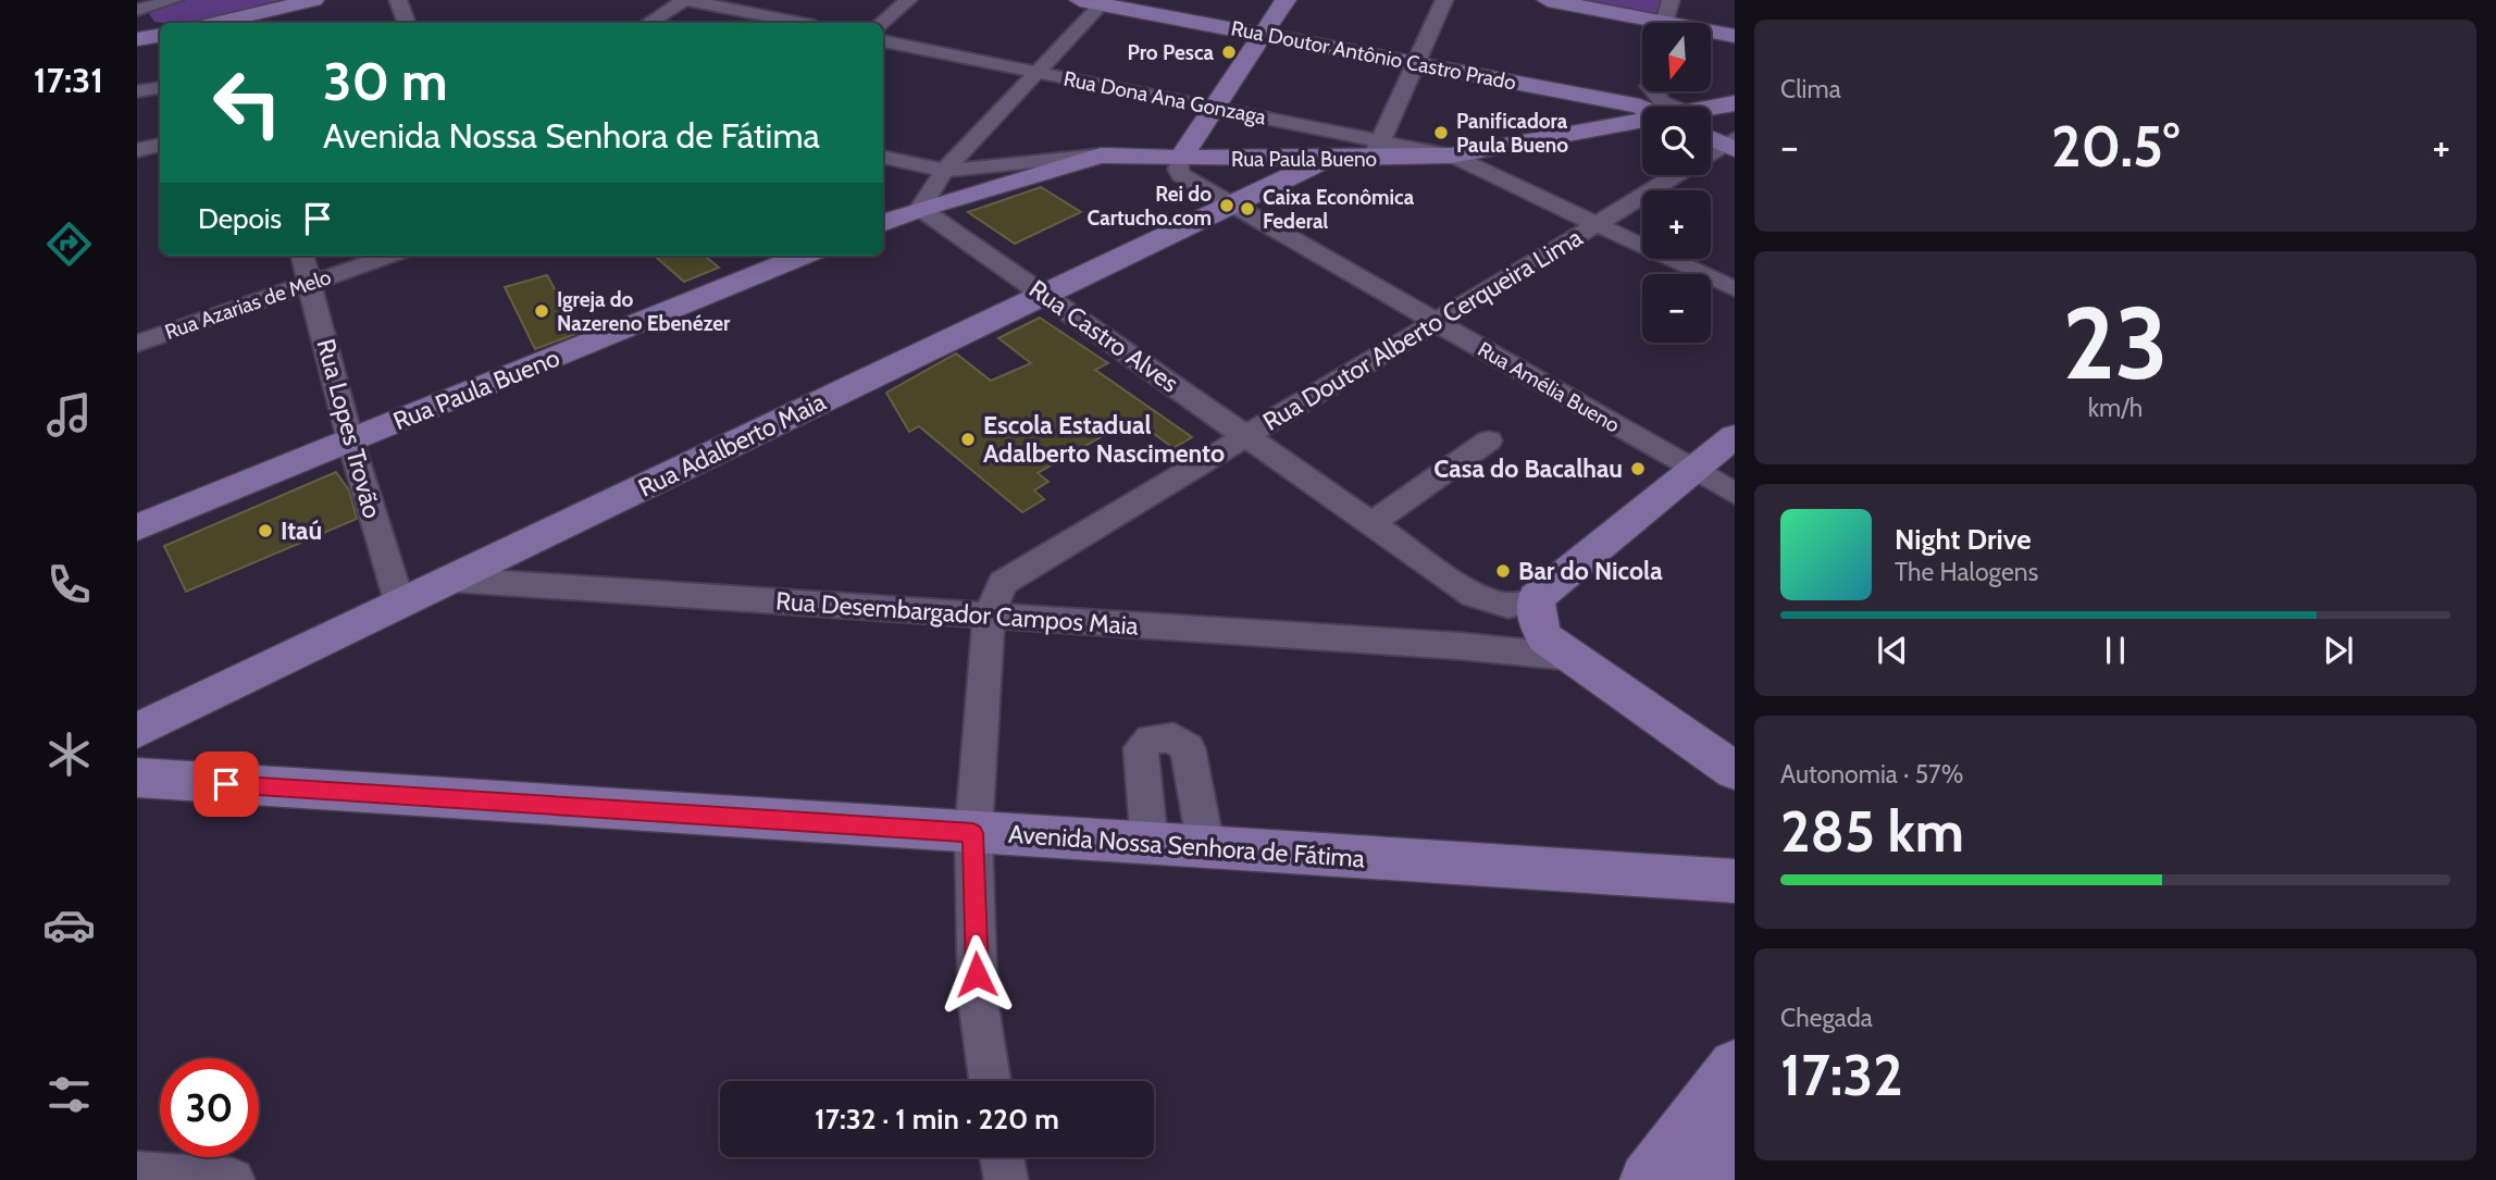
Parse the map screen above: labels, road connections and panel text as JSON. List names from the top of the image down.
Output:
{
  "streets": {
    "main road": [
      "Rua Doutor Antônio Castro Prado",
      "Rua Paula Bueno",
      "Rua Adalberto Maia",
      "Avenida Nossa Senhora de Fátima"
    ],
    "street": [
      "Rua Dona Ana Gonzaga",
      "Rua Azarias de Melo",
      "Rua Doutor Alberto Cerqueira Lima",
      "Rua Castro Alves",
      "Rua Amélia Bueno",
      "Rua Lopes Trovão",
      "Rua Desembargador Campos Maia"
    ]
  },
  "crossings": [
    ["Rua Dona Ana Gonzaga", "Rua Paula Bueno"],
    ["Rua Paula Bueno", "Rua Castro Alves"],
    ["Rua Paula Bueno", "Rua Amélia Bueno"],
    ["Rua Paula Bueno", "Rua Lopes Trovão"],
    ["Rua Paula Bueno", "Rua Adalberto Maia"],
    ["Rua Azarias de Melo", "Rua Lopes Trovão"],
    ["Rua Doutor Alberto Cerqueira Lima", "Rua Castro Alves"],
    ["Rua Doutor Alberto Cerqueira Lima", "Rua Amélia Bueno"],
    ["Rua Doutor Alberto Cerqueira Lima", "Rua Desembargador Campos Maia"],
    ["Rua Doutor Alberto Cerqueira Lima", "Avenida Nossa Senhora de Fátima"],
    ["Rua Castro Alves", "Rua Adalberto Maia"],
    ["Rua Amélia Bueno", "Rua Adalberto Maia"],
    ["Rua Lopes Trovão", "Rua Adalberto Maia"],
    ["Rua Adalberto Maia", "Rua Desembargador Campos Maia"]
  ],
  "places": [
    "Pro Pesca",
    "Panificadora Paula Bueno",
    "Rei do Cartucho.com",
    "Caixa Econômica Federal",
    "Igreja do Nazereno Ebenézer",
    "Escola Estadual Adalberto Nascimento",
    "Casa do Bacalhau",
    "Itaú",
    "Bar do Nicola"
  ],
  "north": "bottom",
  "page": {
    "tabs": "17:31",
    "tile": [
      "Clima",
      ["23", "km/h"],
      ["Autonomia · 57%", "285 km"],
      ["Chegada", "17:32"]
    ],
    "map_buttons": ["+", "−"],
    "turn": ["30 m", "Avenida Nossa Senhora de Fátima"],
    "heat": ["−", "20.5°", "+"],
    "then": "Depois",
    "song": ["Night Drive", "The Halogens"],
    "limit": "30",
    "trip": "17:32 · 1 min · 220 m"
  }
}
